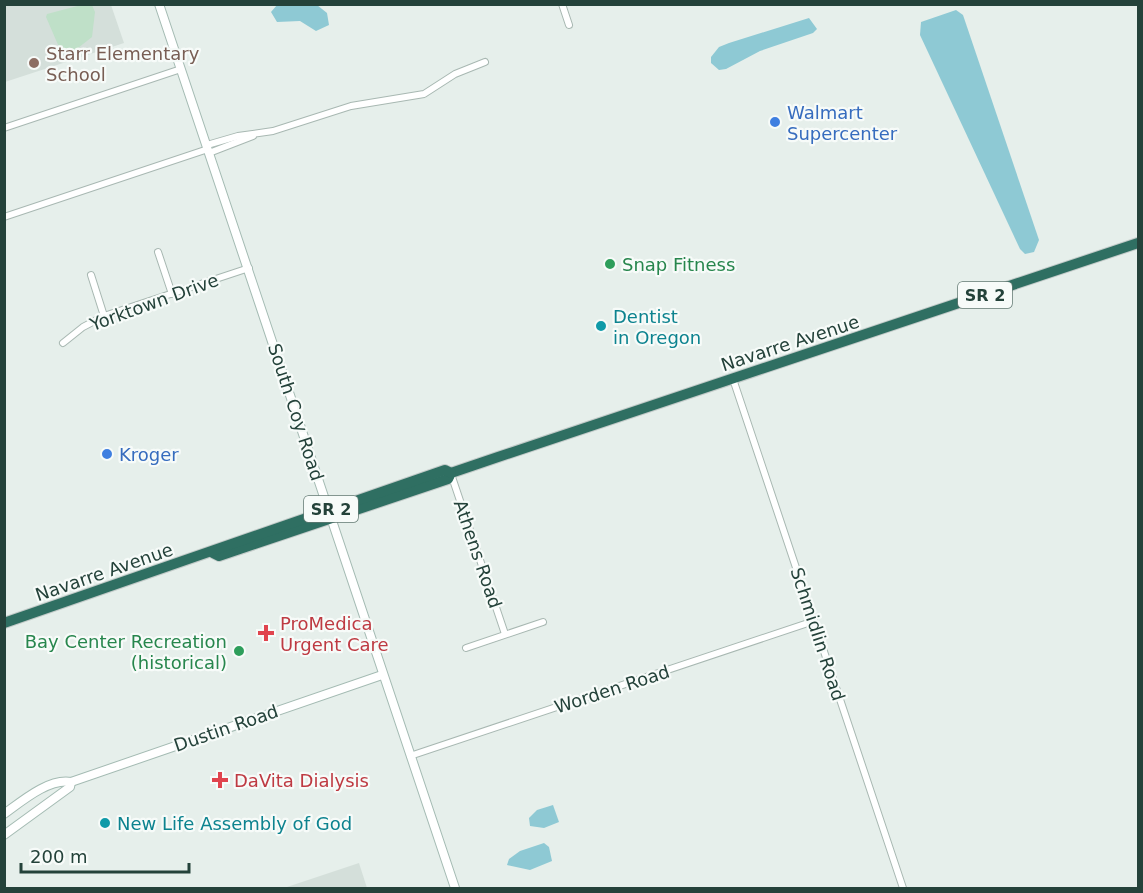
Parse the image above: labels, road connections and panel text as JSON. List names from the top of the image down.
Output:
{
  "streets": {
    "highway": ["SR 2", "Navarre Avenue"],
    "street": [
      "Yorktown Drive",
      "South Coy Road",
      "Athens Road",
      "Schmidlin Road",
      "Worden Road",
      "Dustin Road"
    ]
  },
  "crossings": [
    ["Yorktown Drive", "South Coy Road"],
    ["Navarre Avenue", "South Coy Road"],
    ["Navarre Avenue", "Athens Road"],
    ["Navarre Avenue", "Schmidlin Road"],
    ["South Coy Road", "Worden Road"],
    ["South Coy Road", "Dustin Road"],
    ["Schmidlin Road", "Worden Road"]
  ],
  "places": {
    "other": [
      "Starr Elementary School",
      "Walmart Supercenter",
      "Snap Fitness",
      "Dentist in Oregon",
      "Kroger",
      "Bay Center Recreation (historical)",
      "New Life Assembly of God"
    ],
    "health": ["ProMedica Urgent Care", "DaVita Dialysis"]
  },
  "scale_bar": "200 m"
}
